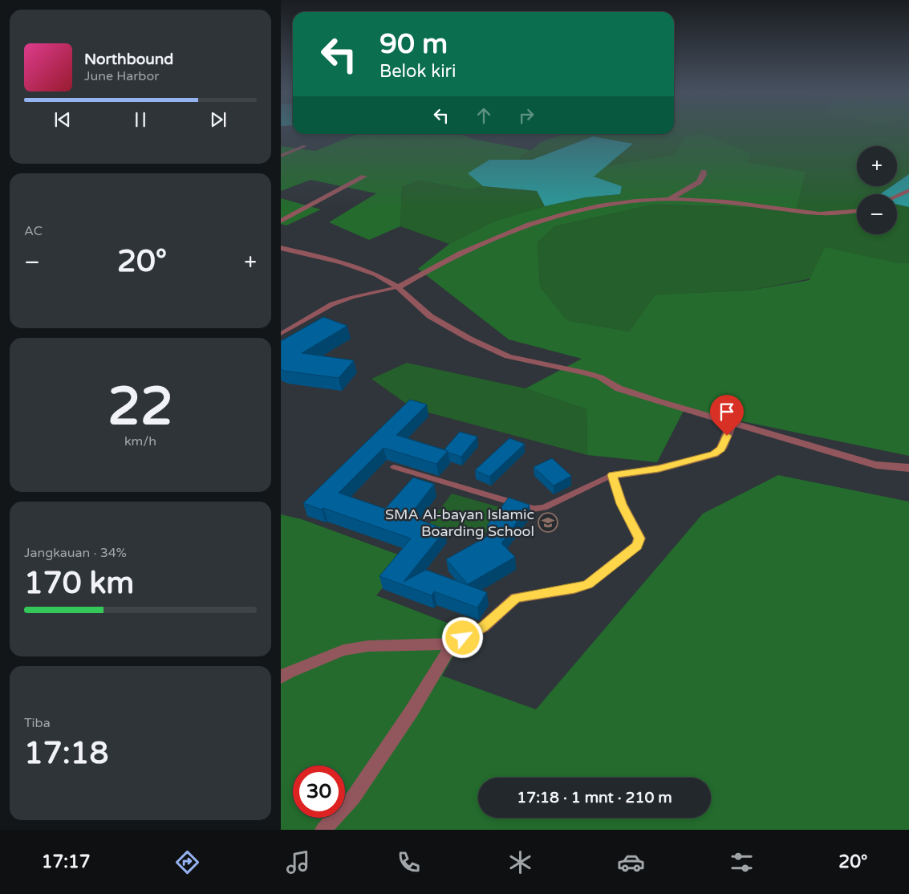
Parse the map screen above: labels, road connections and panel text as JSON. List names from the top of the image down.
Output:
{
  "places": {
    "school or university": ["SMA Al-bayan Islamic Boarding School"]
  },
  "page": {
    "turn": ["90 m", "Belok kiri"],
    "song": ["Northbound", "June Harbor"],
    "map_buttons": ["+", "−"],
    "tile": [
      "AC",
      ["22", "km/h"],
      ["Jangkauan · 34%", "170 km"],
      ["Tiba", "17:18"]
    ],
    "heat": ["−", "20°", "+"],
    "limit": "30",
    "trip": "17:18 · 1 mnt · 210 m",
    "tabs": ["17:17", "20°"]
  }
}
